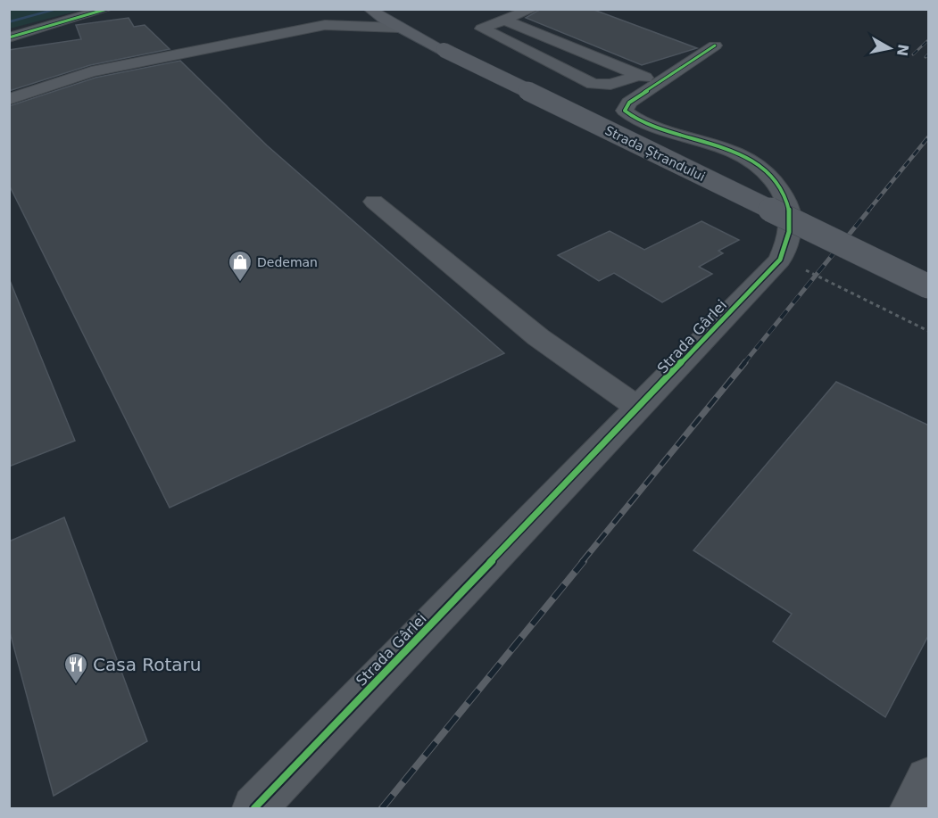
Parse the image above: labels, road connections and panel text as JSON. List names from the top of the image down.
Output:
{
  "streets": {
    "main road": ["Strada Ștrandului"],
    "street": ["Strada Gârlei"]
  },
  "places": {
    "shop": ["Dedeman"],
    "restaurant": ["Casa Rotaru"]
  },
  "north": "right"
}
